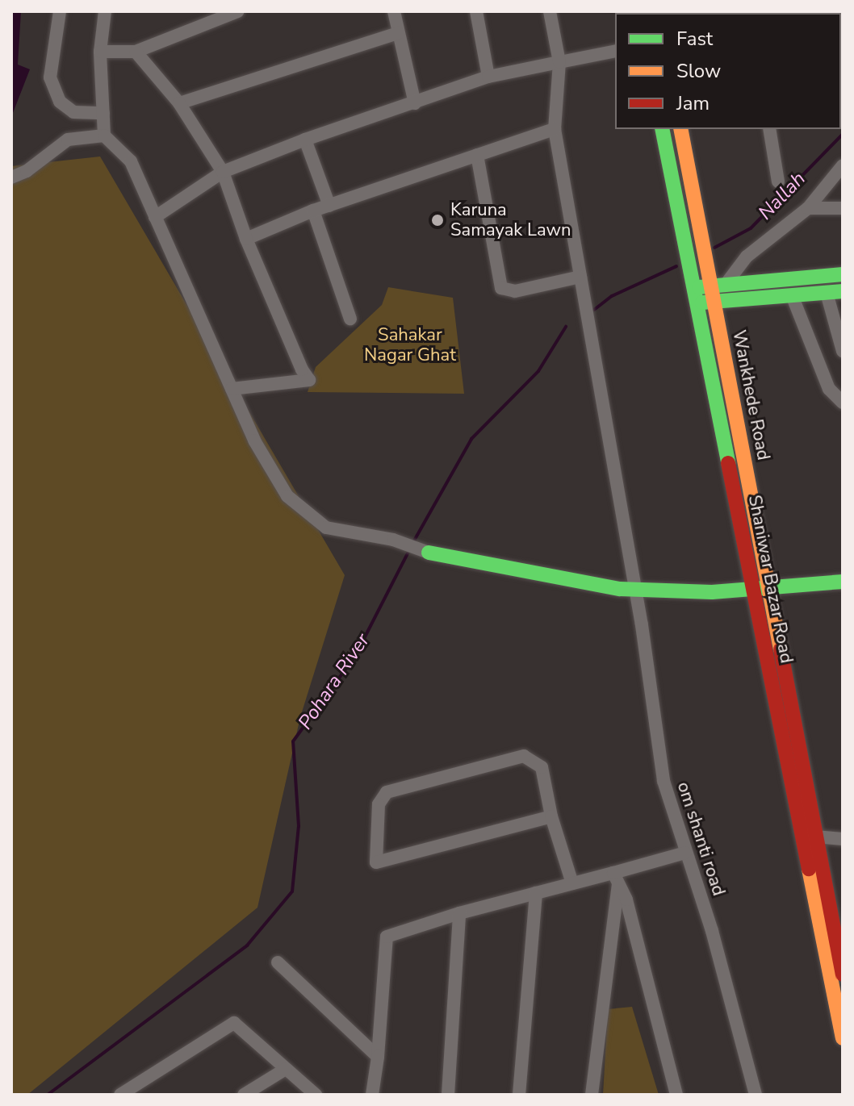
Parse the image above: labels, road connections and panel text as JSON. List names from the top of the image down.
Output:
{
  "streets": {
    "main road": ["Wankhede Road", "Shaniwar Bazar Road"],
    "street": ["om shanti road"]
  },
  "crossings": [
    ["Wankhede Road", "Shaniwar Bazar Road"]
  ],
  "water": ["Nallah", "Pohara River"],
  "parks": ["Sahakar Nagar Ghat"],
  "places": ["Karuna Samayak Lawn"],
  "legend": ["Fast", "Slow", "Jam"]
}
